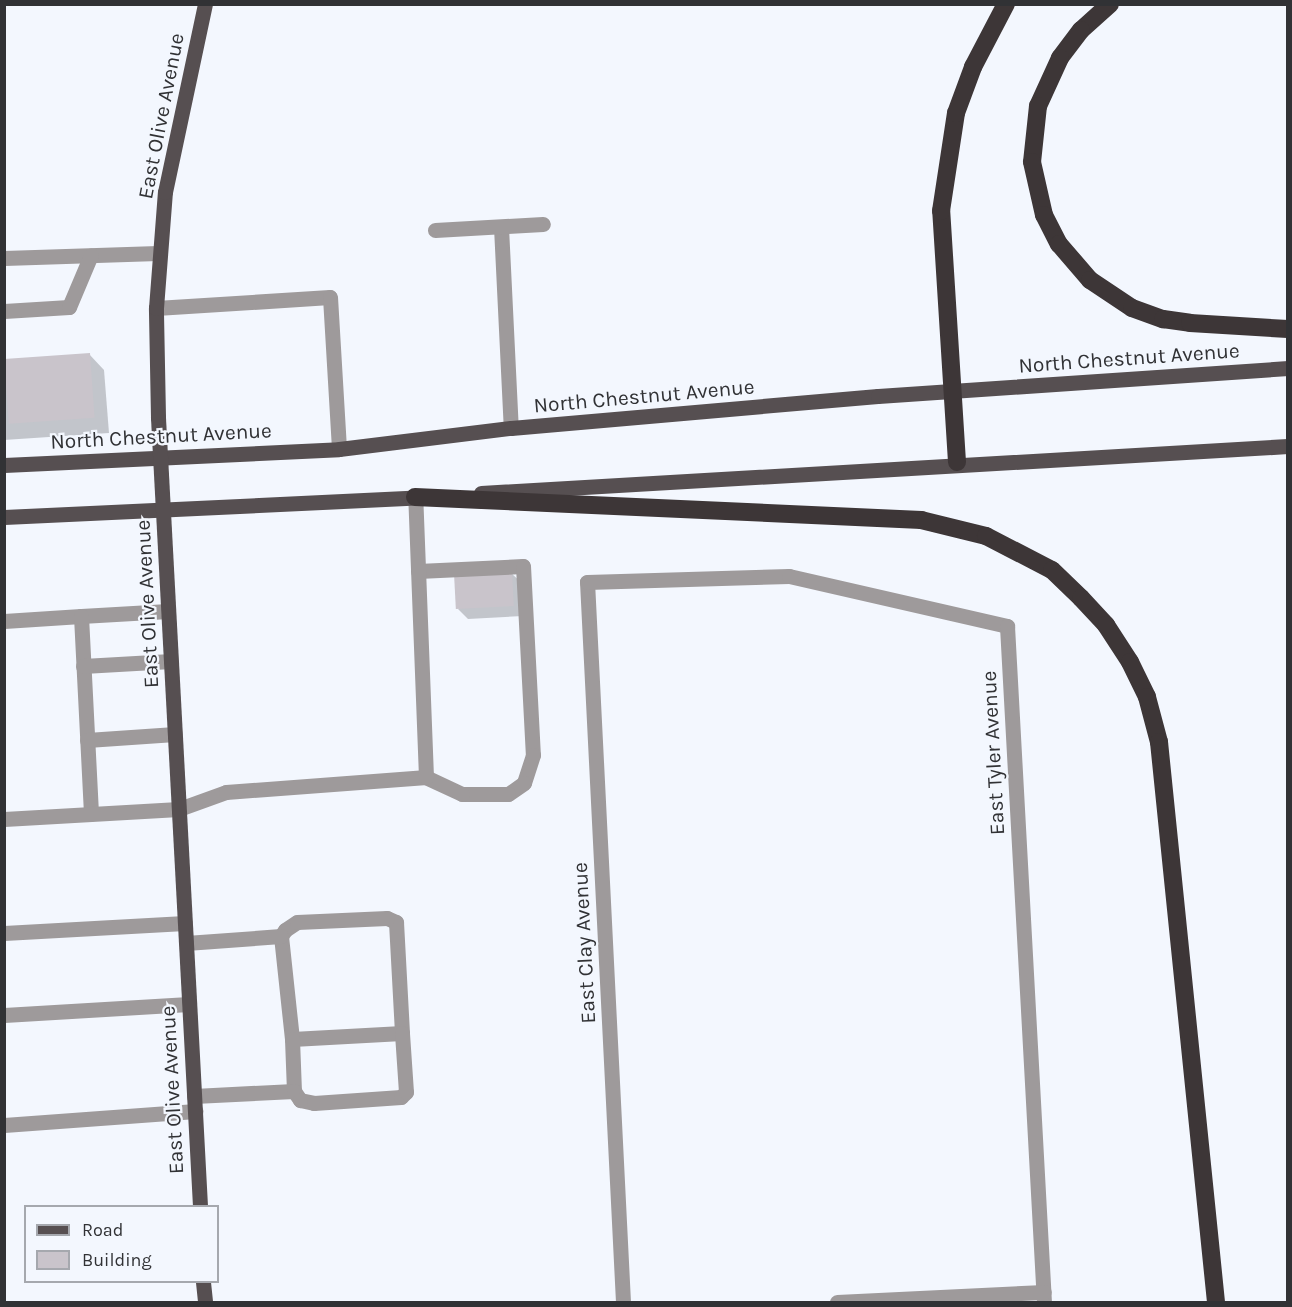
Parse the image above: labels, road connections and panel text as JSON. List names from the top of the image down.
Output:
{
  "streets": {
    "main road": ["East Olive Avenue", "North Chestnut Avenue"],
    "street": ["East Tyler Avenue", "East Clay Avenue"]
  },
  "crossings": [
    ["East Olive Avenue", "North Chestnut Avenue"],
    ["East Tyler Avenue", "East Clay Avenue"]
  ],
  "legend": ["Road", "Building"]
}
